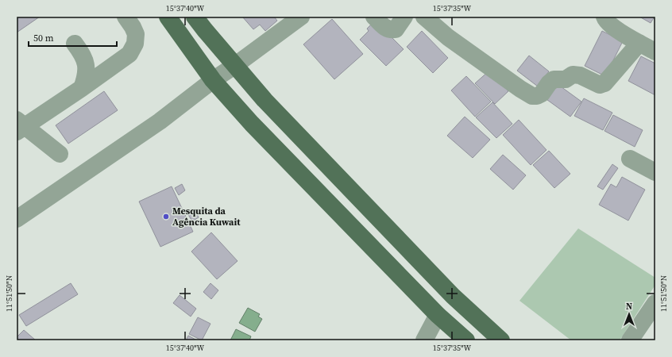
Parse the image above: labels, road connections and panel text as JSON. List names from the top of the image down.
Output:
{
  "places": ["Mesquita da Agência Kuwait"],
  "scale_bar": "50 m",
  "north": "top",
  "coordinates": ["15°37'40\"W", "15°37'35\"W", "11°51'50\"N"]
}
